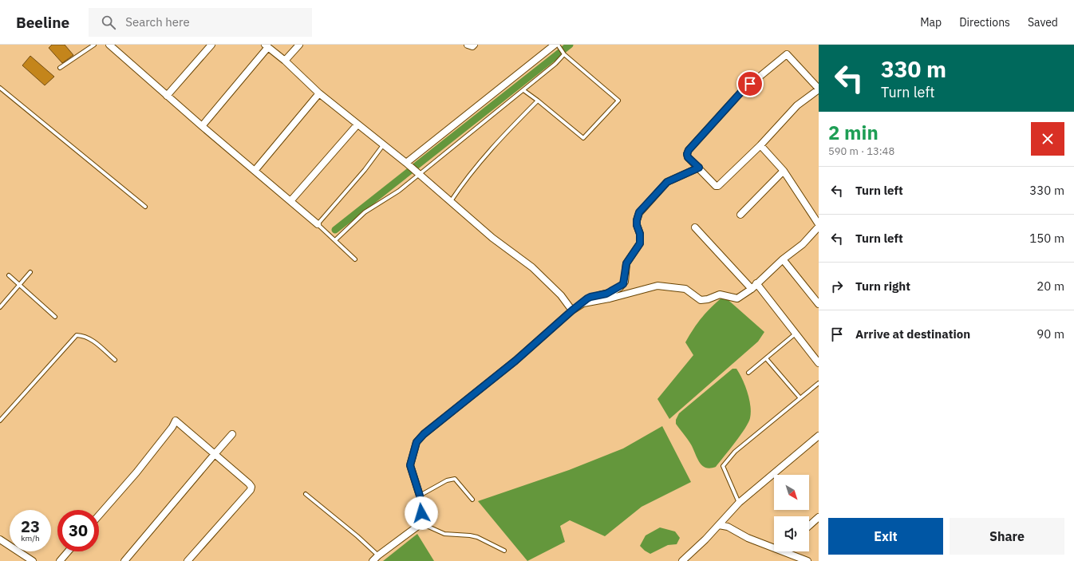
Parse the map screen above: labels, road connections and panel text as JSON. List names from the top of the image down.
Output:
{
  "north": "bottom right",
  "page": {
    "header": "Beeline",
    "search": "Search here",
    "nav": ["Map", "Directions", "Saved"],
    "turn": ["330 m", "Turn left"],
    "heading": ["2 min", "590 m · 13:48"],
    "list": [
      {
        "name": "Turn left",
        "value": "330 m"
      },
      {
        "name": "Turn left",
        "value": "150 m"
      },
      {
        "name": "Turn right",
        "value": "20 m"
      },
      {
        "name": "Arrive at destination",
        "value": "90 m"
      }
    ],
    "speed": "23 km/h",
    "limit": "30",
    "buttons": ["Exit", "Share"]
  }
}
